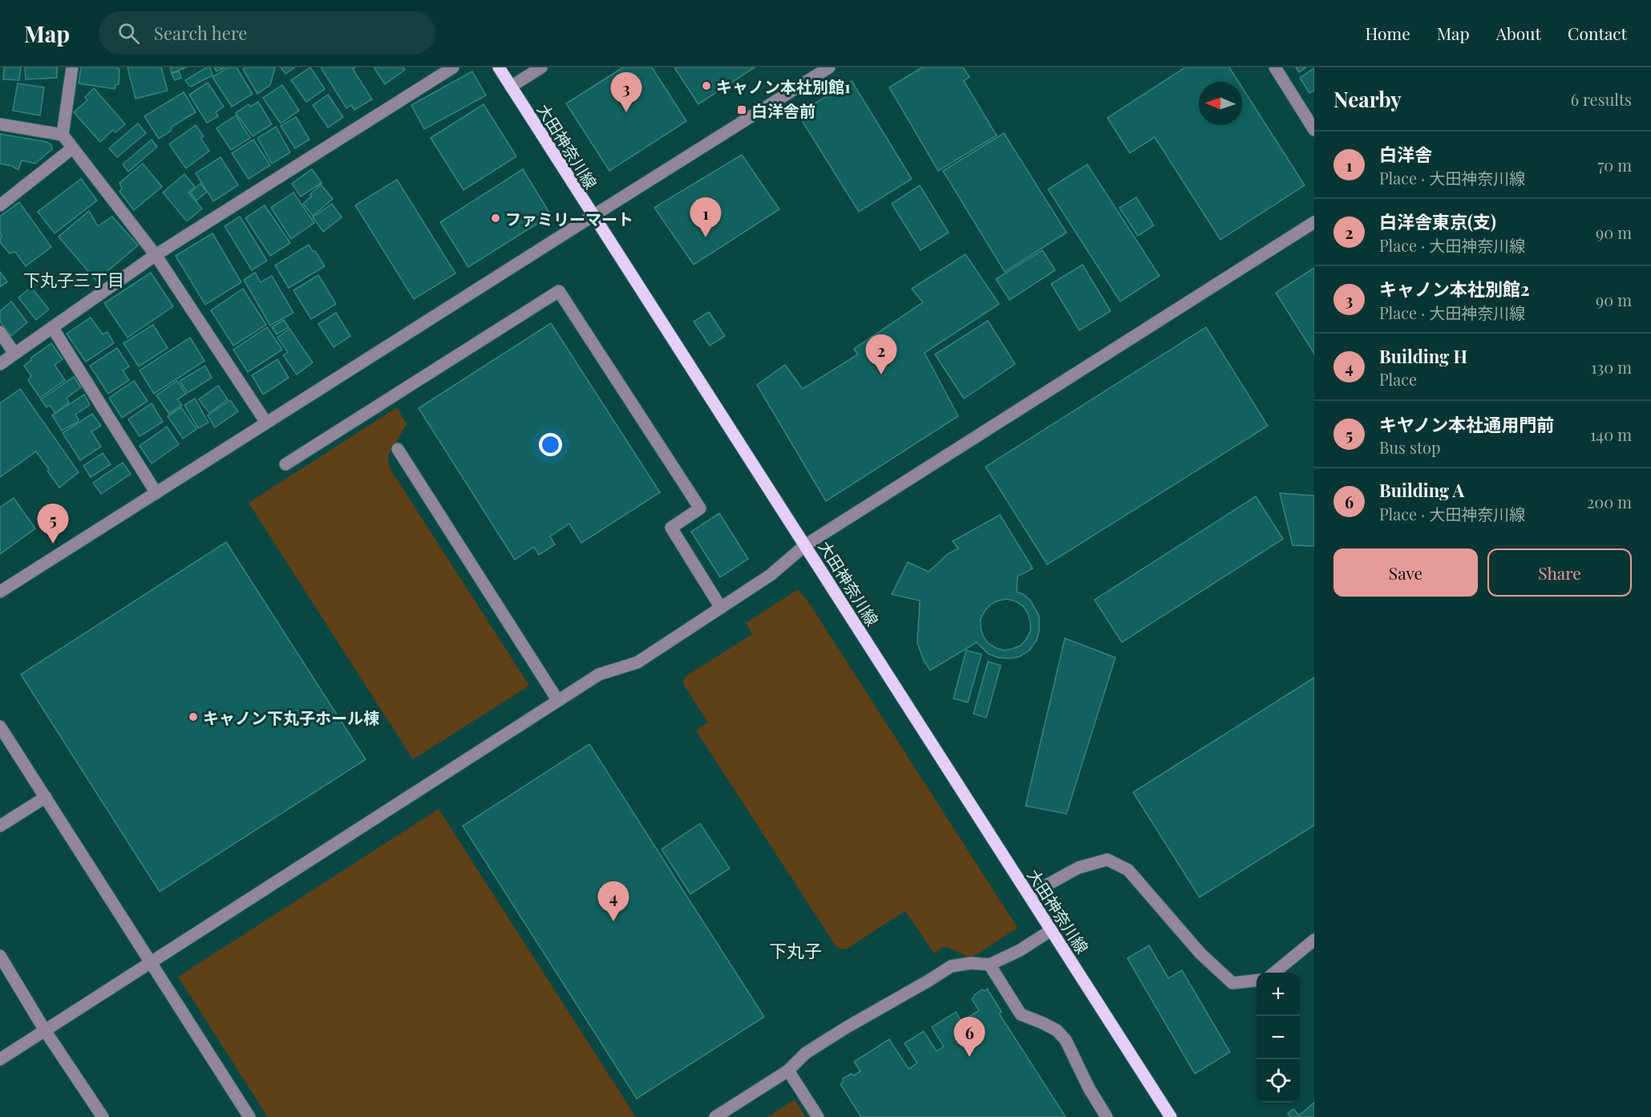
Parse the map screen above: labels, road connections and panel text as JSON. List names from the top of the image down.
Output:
{
  "streets": {
    "main road": ["大田神奈川線"]
  },
  "districts": ["下丸子三丁目", "下丸子"],
  "places": {
    "other": ["キャノン本社別館1", "ファミリーマート", "キャノン下丸子ホール棟"],
    "transit": ["白洋舎前"]
  },
  "north": "left",
  "page": {
    "header": "Map",
    "search": "Search here",
    "nav": [
      "Home",
      "Map",
      "About",
      "Contact"
    ],
    "heading": ["Nearby", "6 results"],
    "pins": [
      "3",
      "1",
      "2",
      "5",
      "4",
      "6"
    ],
    "list": [
      {
        "mark": "1",
        "name": "白洋舎",
        "note": "Place · 大田神奈川線",
        "value": "70 m"
      },
      {
        "mark": "2",
        "name": "白洋舎東京(支)",
        "note": "Place · 大田神奈川線",
        "value": "90 m"
      },
      {
        "mark": "3",
        "name": "キャノン本社別館2",
        "note": "Place · 大田神奈川線",
        "value": "90 m"
      },
      {
        "mark": "4",
        "name": "Building H",
        "note": "Place",
        "value": "130 m"
      },
      {
        "mark": "5",
        "name": "キヤノン本社通用門前",
        "note": "Bus stop",
        "value": "140 m"
      },
      {
        "mark": "6",
        "name": "Building A",
        "note": "Place · 大田神奈川線",
        "value": "200 m"
      }
    ],
    "buttons": ["Save", "Share"],
    "map_buttons": ["+", "−"]
  }
}
